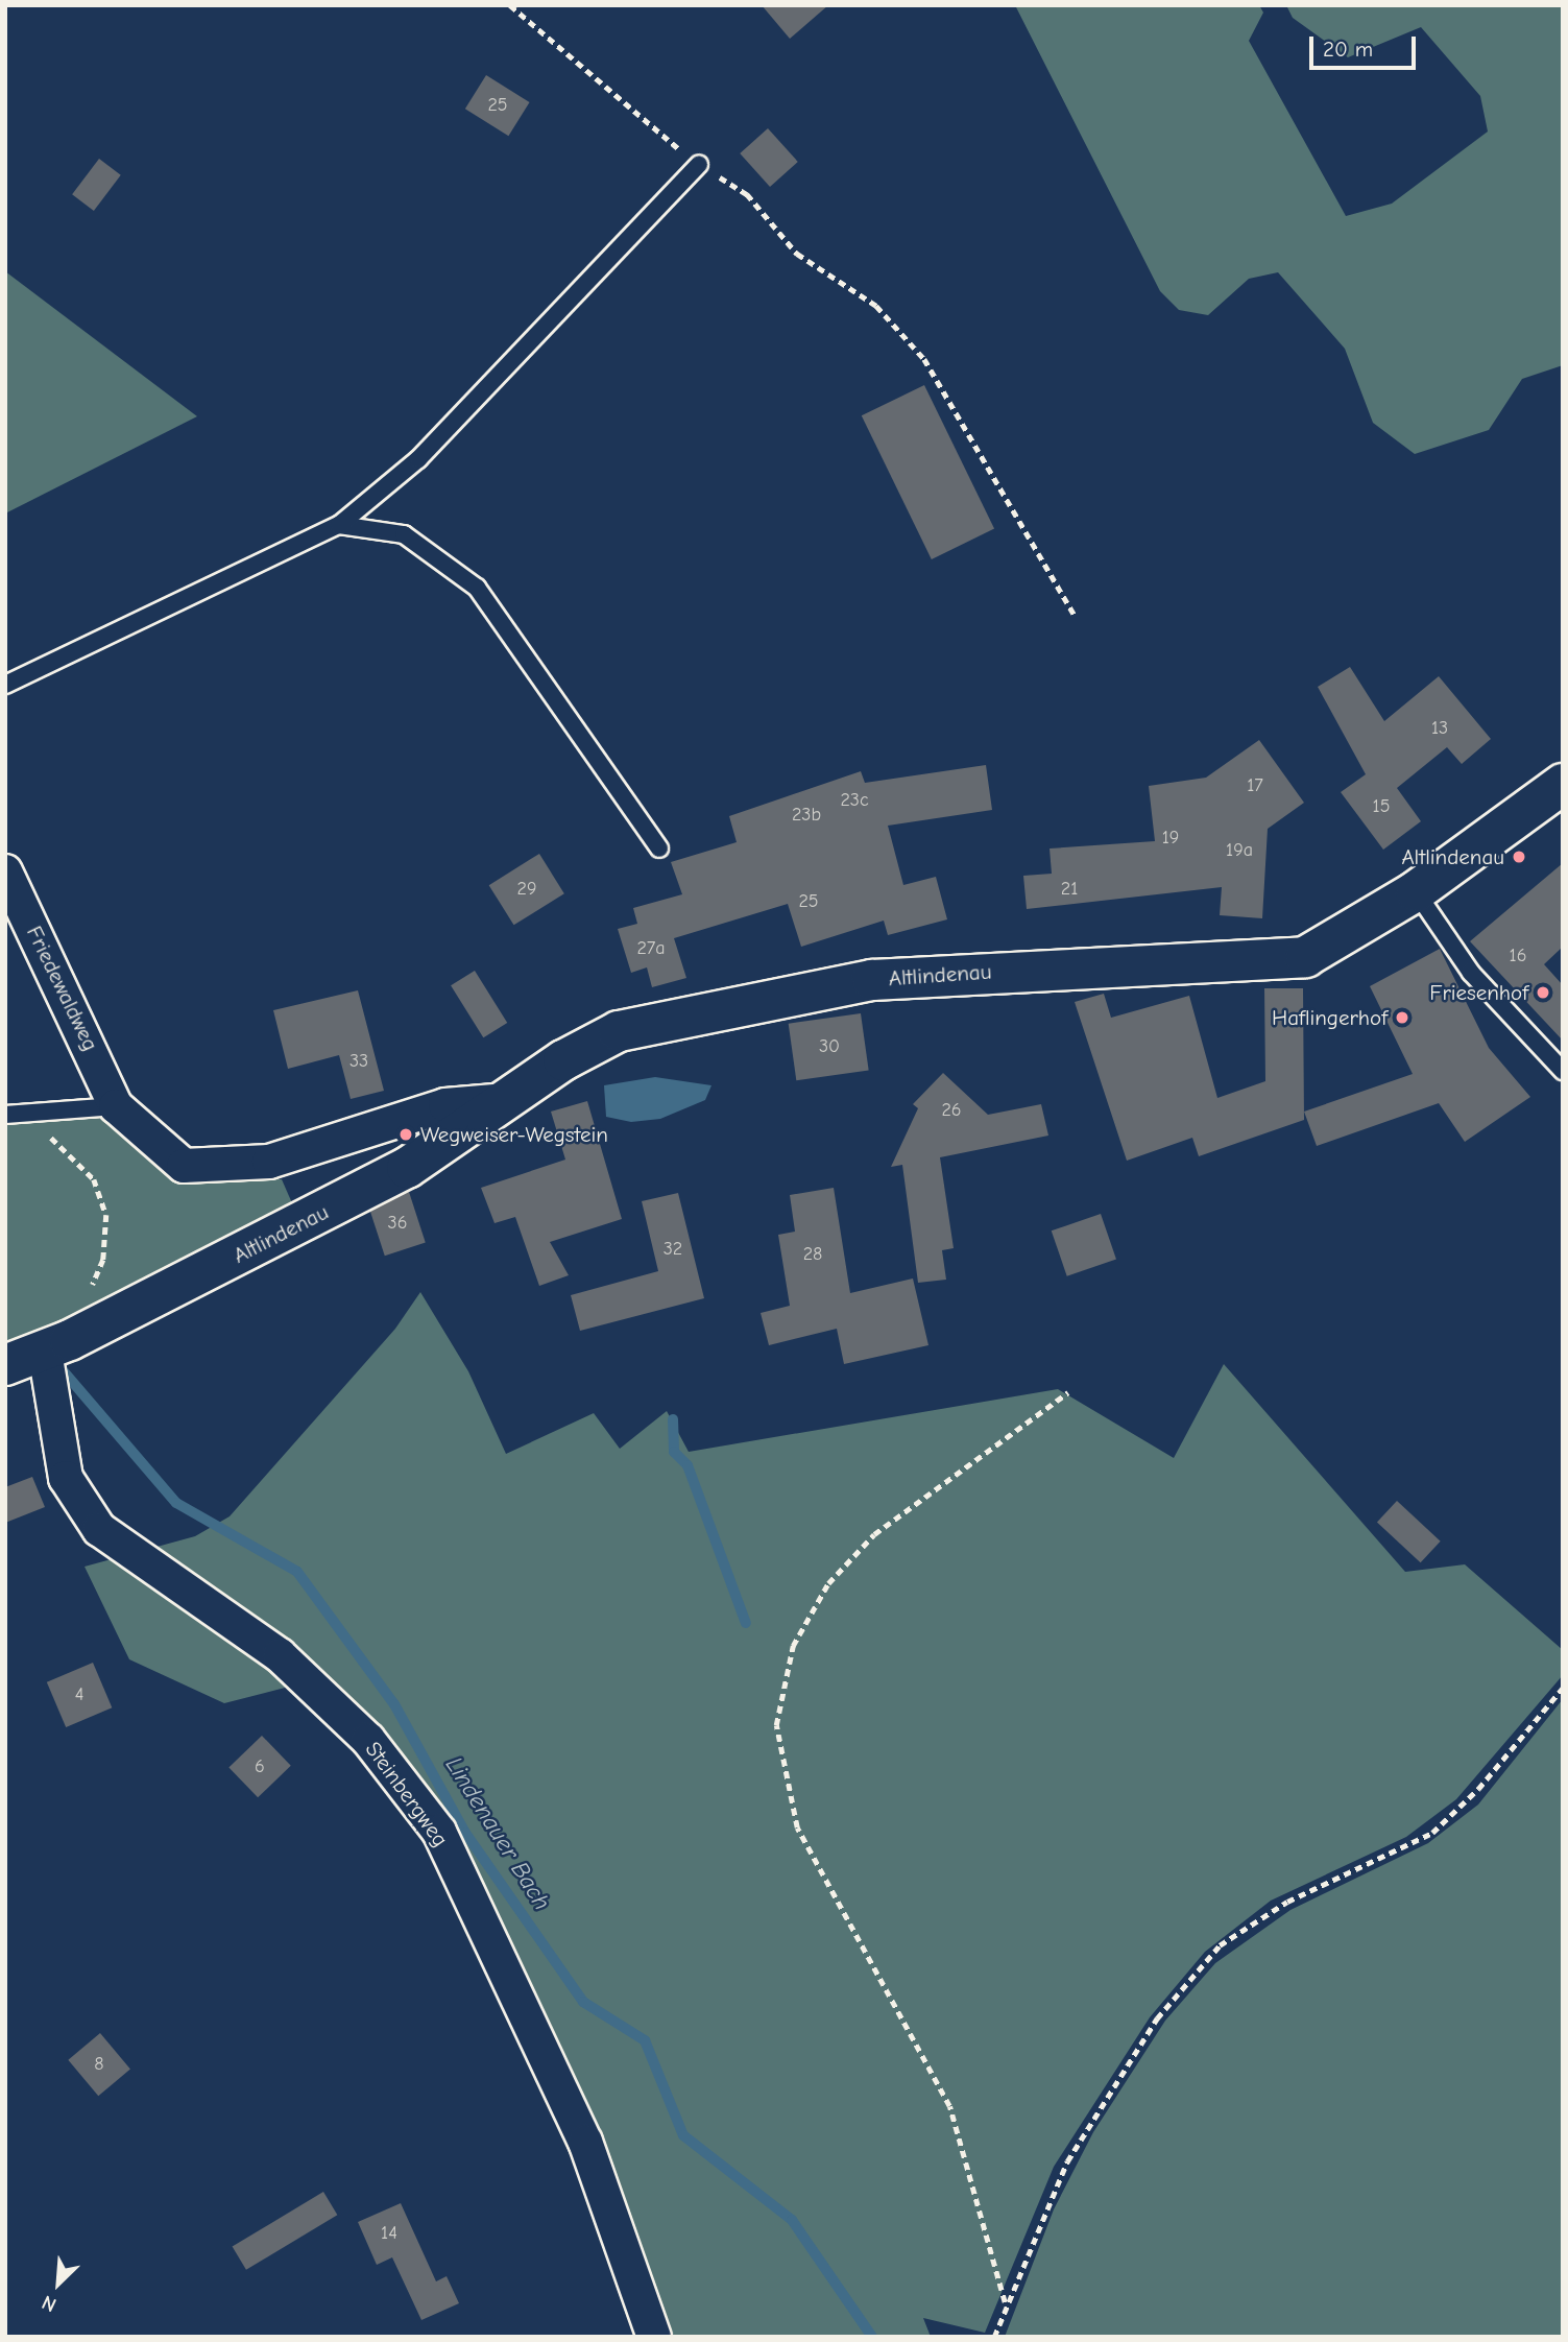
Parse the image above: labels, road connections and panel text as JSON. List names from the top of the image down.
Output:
{
  "streets": {
    "street": ["Altlindenau", "Friedewaldweg", "Steinbergweg"]
  },
  "crossings": [
    ["Altlindenau", "Friedewaldweg"],
    ["Altlindenau", "Steinbergweg"]
  ],
  "water": ["Lindenauer Bach"],
  "places": [
    "Altlindenau",
    "Friesenhof",
    "Haflingerhof",
    "Wegweiser-Wegstein"
  ],
  "house_numbers": [
    "25",
    "13",
    "17",
    "23c",
    "15",
    "23b",
    "19",
    "19a",
    "29",
    "21",
    "25",
    "27a",
    "16",
    "30",
    "33",
    "26",
    "36",
    "32",
    "28",
    "4",
    "6",
    "8",
    "14"
  ],
  "scale_bar": "20 m",
  "north": "bottom left"
}
